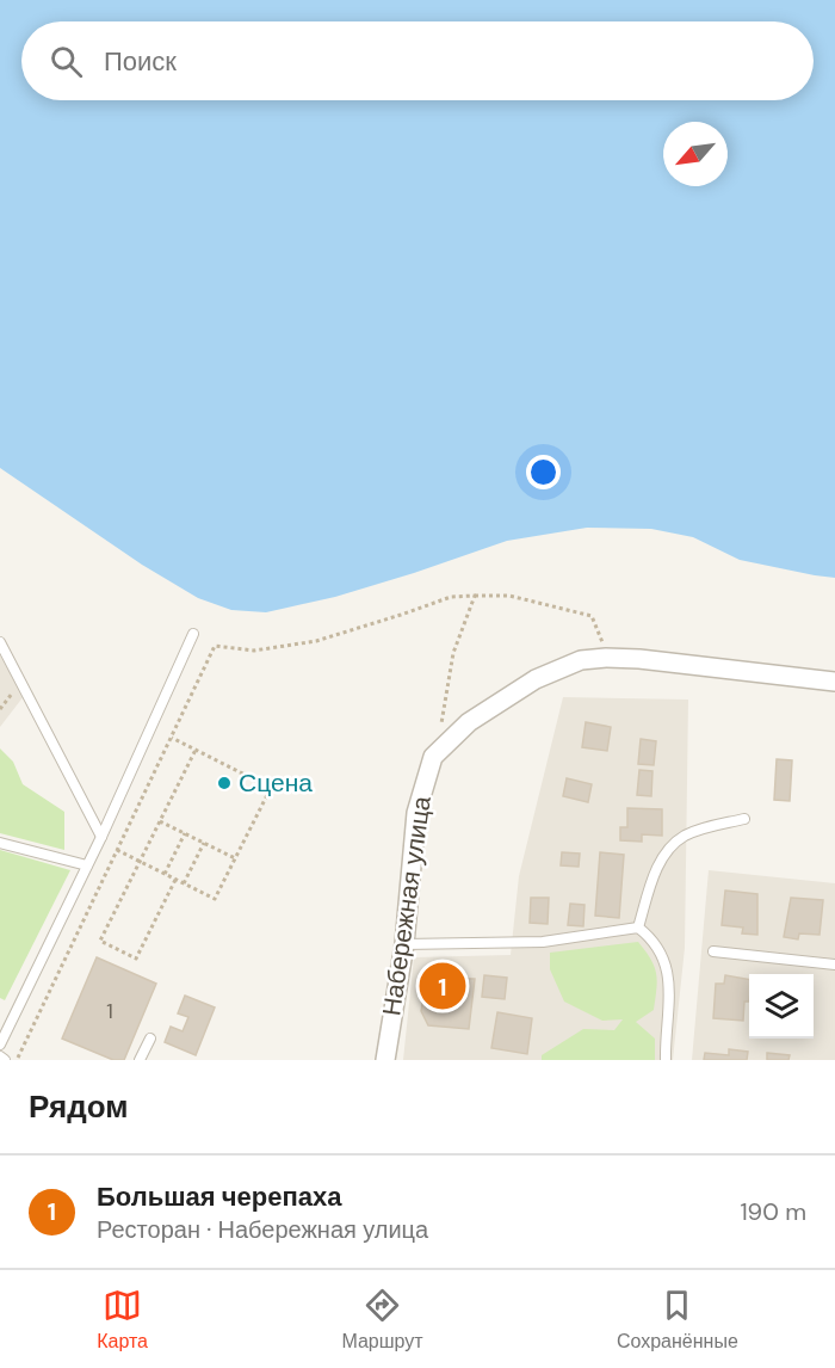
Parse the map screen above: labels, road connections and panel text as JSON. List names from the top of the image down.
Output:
{
  "streets": {
    "street": ["Набережная улица"]
  },
  "places": ["Сцена"],
  "house_numbers": ["1"],
  "north": "bottom left",
  "page": {
    "search": "Поиск",
    "pins": "1",
    "heading": "Рядом",
    "list": [
      {
        "mark": "1",
        "name": "Большая черепаха",
        "note": "Ресторан · Набережная улица",
        "value": "190 m"
      }
    ],
    "nav": ["Карта", "Маршрут", "Сохранённые"]
  }
}
